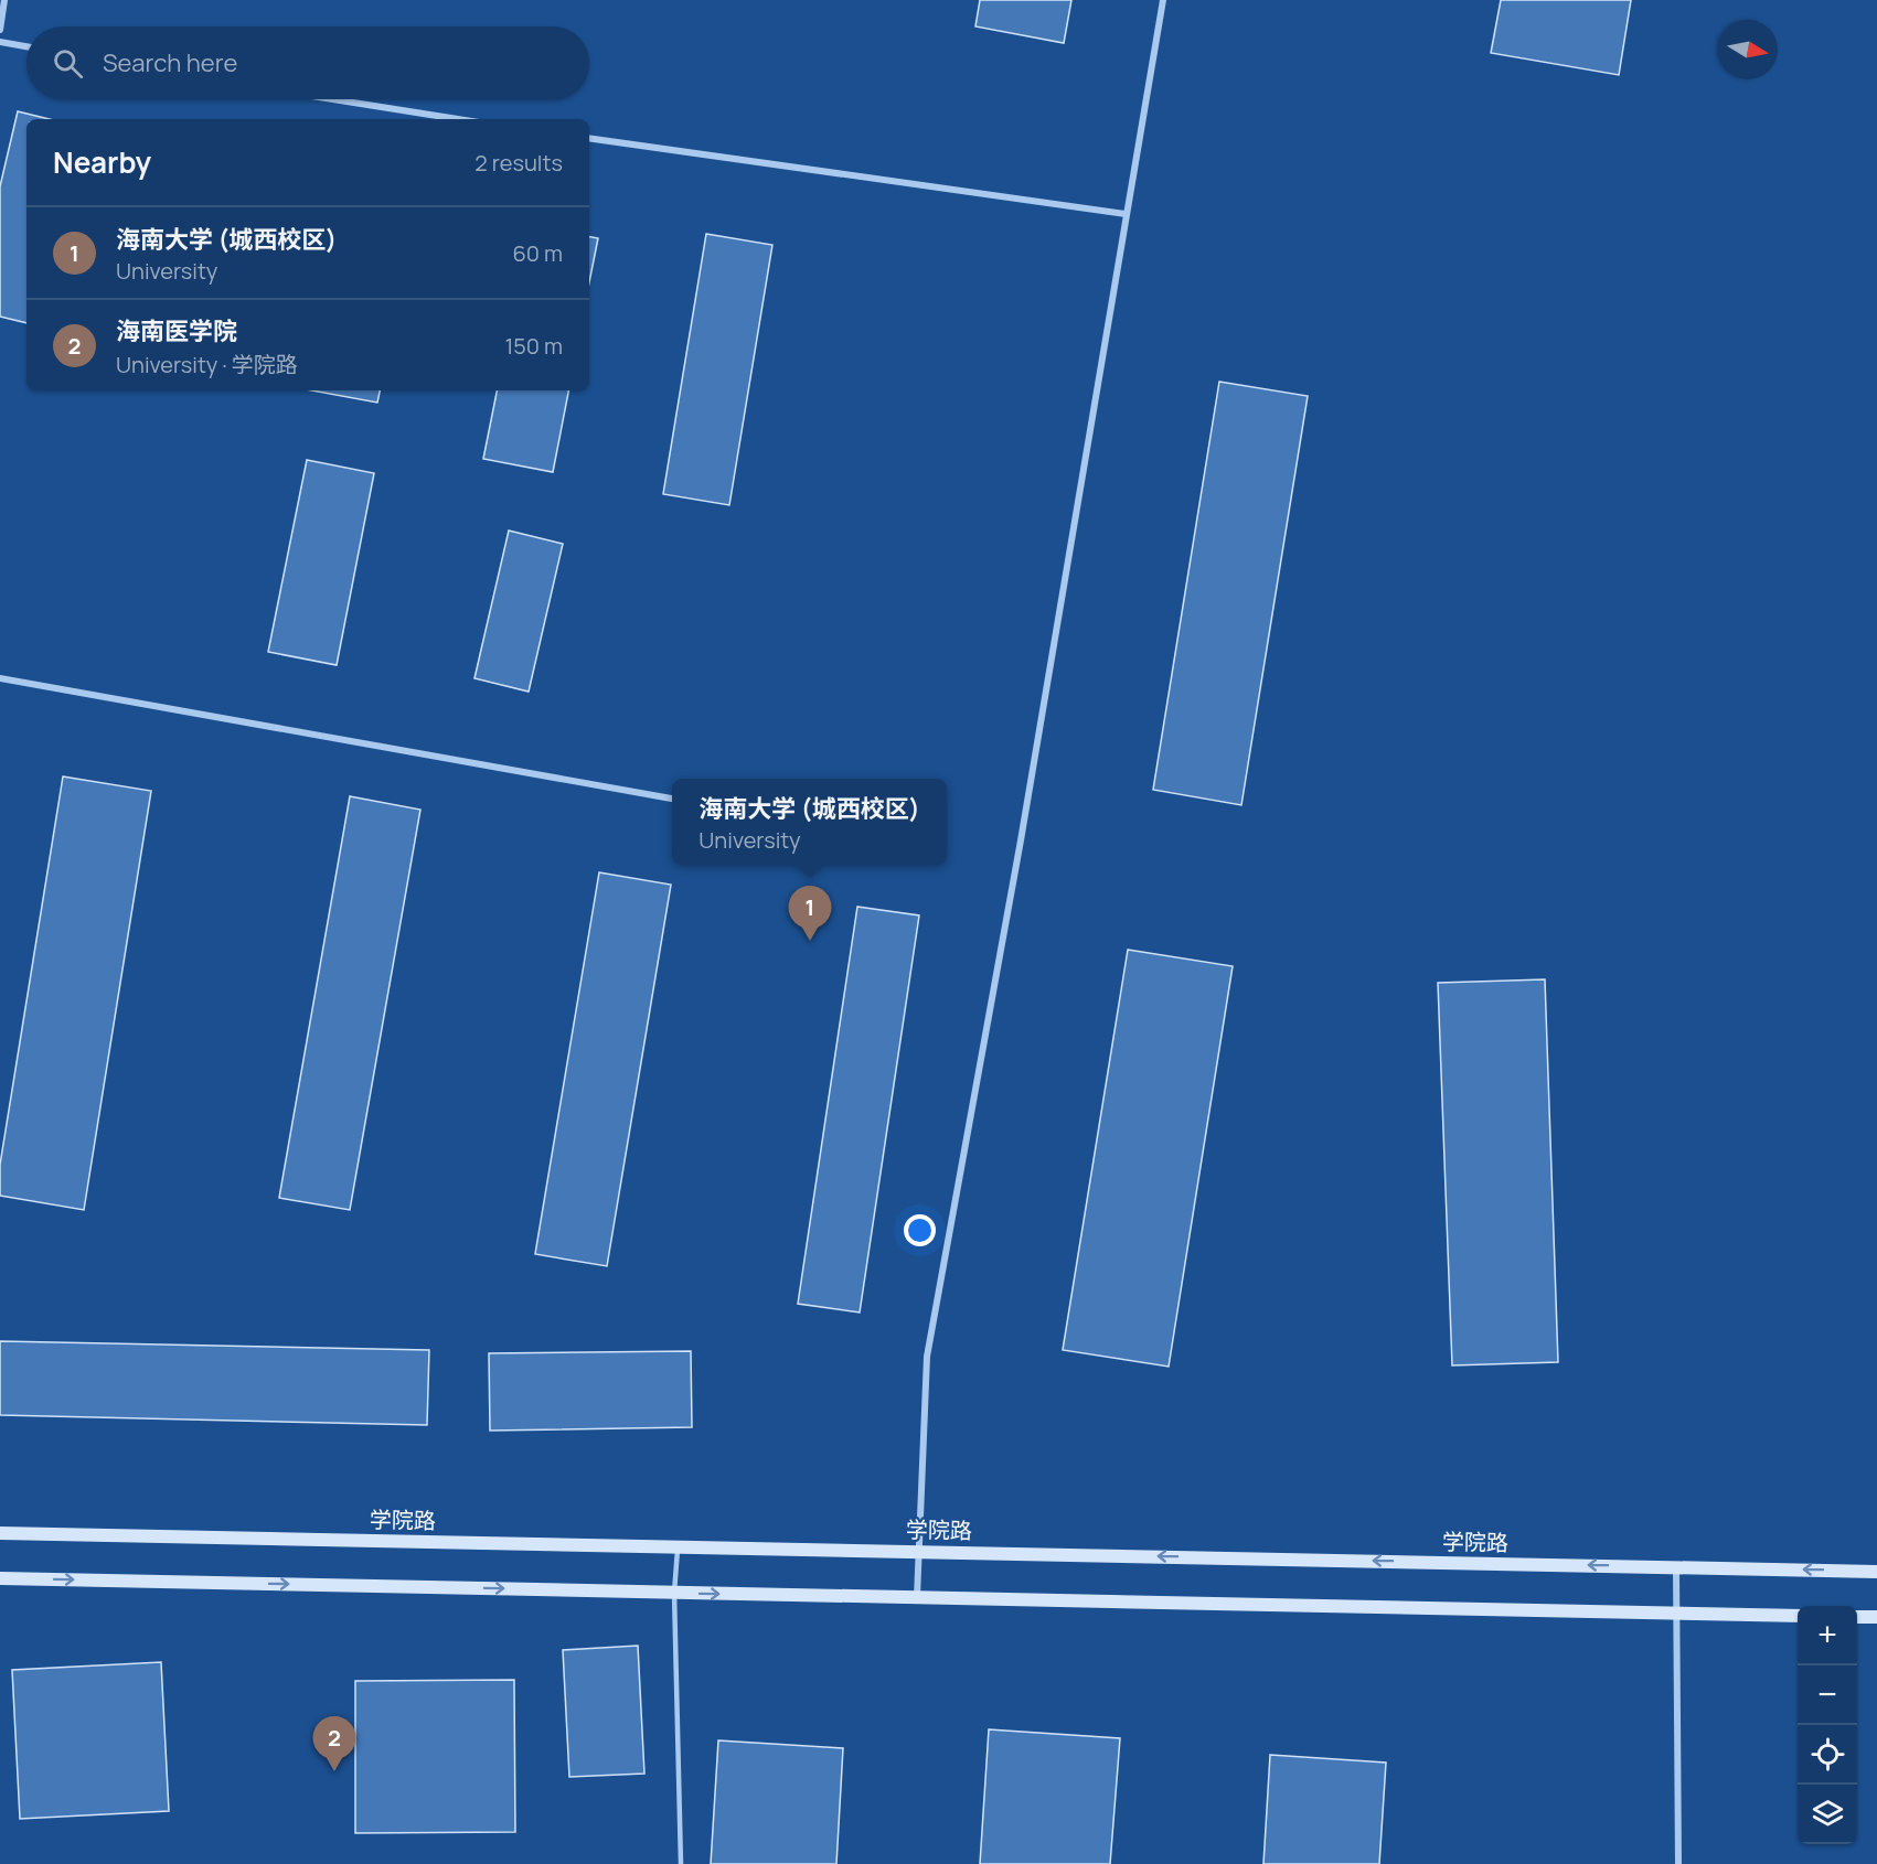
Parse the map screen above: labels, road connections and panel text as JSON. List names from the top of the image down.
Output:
{
  "streets": {
    "main road": ["学院路"]
  },
  "north": "right",
  "page": {
    "search": "Search here",
    "heading": ["Nearby", "2 results"],
    "list": [
      {
        "mark": "1",
        "name": "海南大学 (城西校区)",
        "note": "University",
        "value": "60 m"
      },
      {
        "mark": "2",
        "name": "海南医学院",
        "note": "University · 学院路",
        "value": "150 m"
      }
    ],
    "popup": ["海南大学 (城西校区)", "University"],
    "pins": ["1", "2"],
    "map_buttons": ["+", "−"]
  }
}
